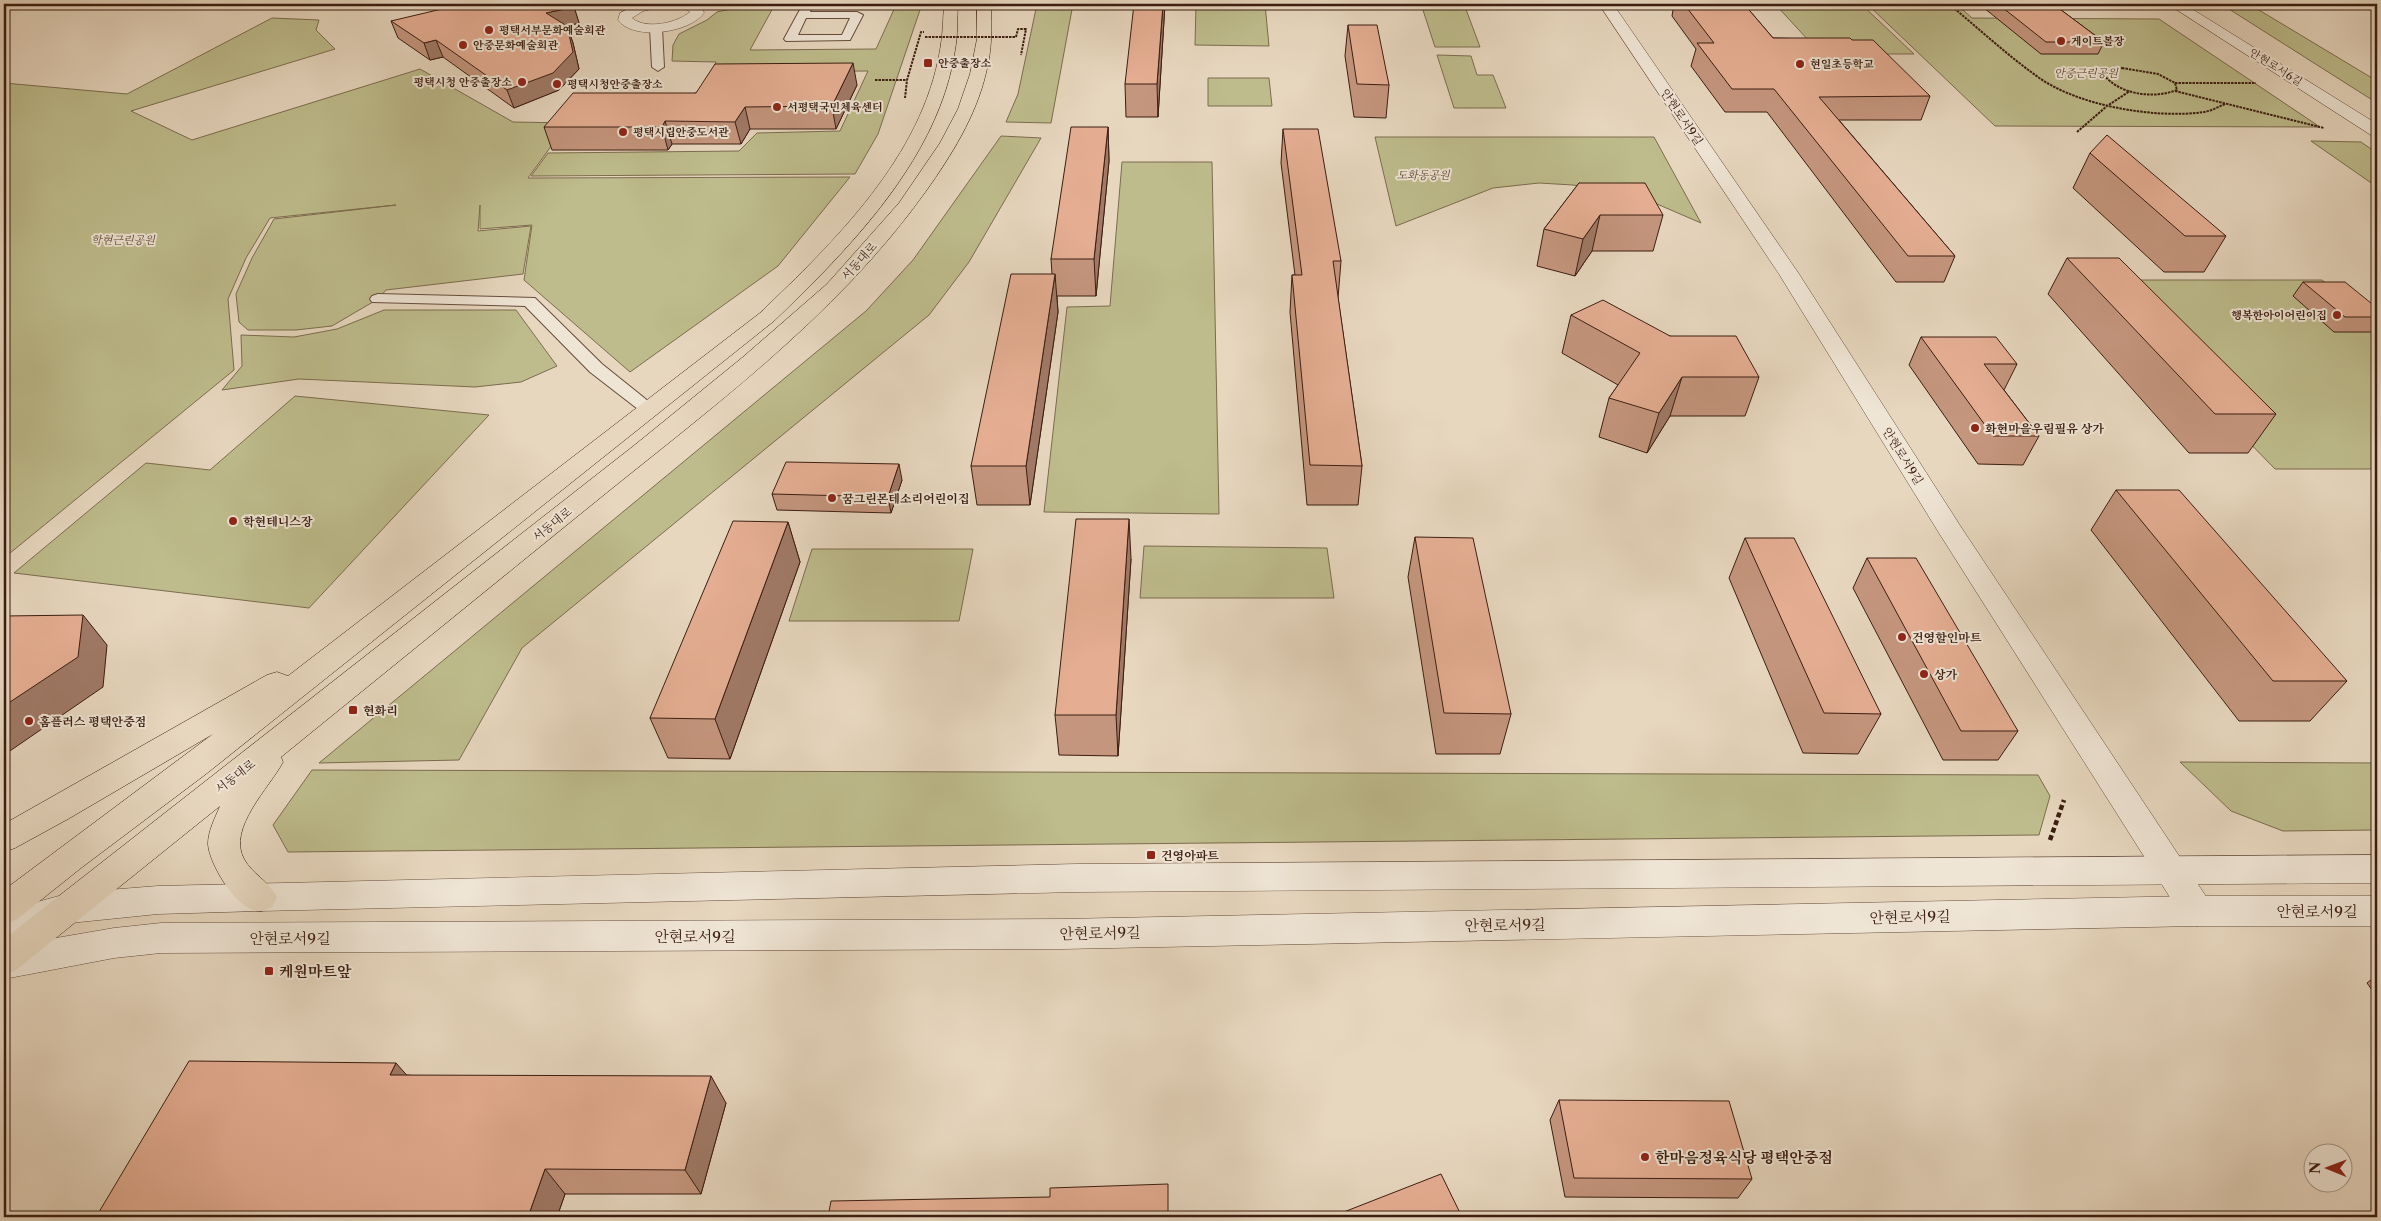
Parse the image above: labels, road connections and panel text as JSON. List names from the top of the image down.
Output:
{
  "streets": {
    "main road": ["서동대로"],
    "street": ["안현로서6길", "안현로서9길"]
  },
  "crossings": [
    ["안현로서9길", "서동대로"]
  ],
  "parks": ["안중근린공원", "도화동공원", "학현근린공원"],
  "places": {
    "other": [
      "평택서부문화예술회관",
      "게이트볼장",
      "안중문화예술회관",
      "현일초등학교",
      "평택시청 안중출장소",
      "평택시청안중출장소",
      "서평택국민체육센터",
      "평택시립안중도서관",
      "행복한아이어린이집",
      "화현마을우림필유 상가",
      "꿈그린몬테소리어린이집",
      "학현테니스장",
      "건영할인마트",
      "상가",
      "홈플러스 평택안중점",
      "한마음정육식당 평택안중점"
    ],
    "transit": [
      "안중출장소",
      "현화리",
      "건영아파트",
      "케원마트앞"
    ]
  },
  "north": "left"
}
